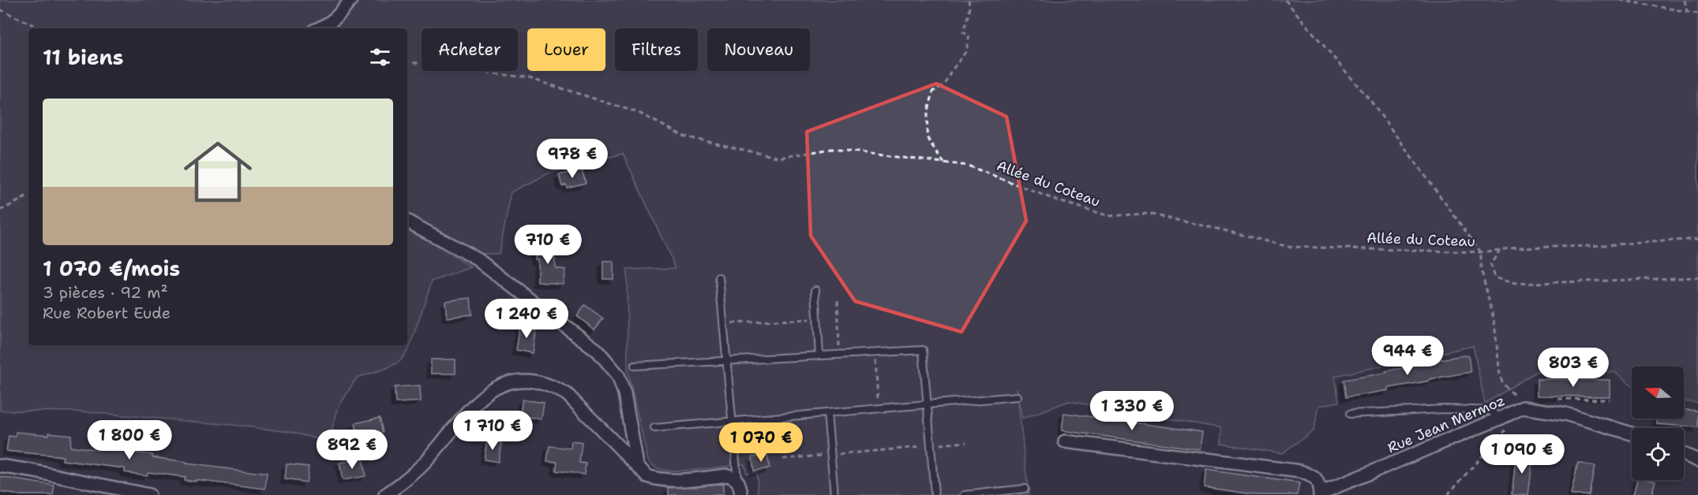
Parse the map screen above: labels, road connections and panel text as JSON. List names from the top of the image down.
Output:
{
  "streets": {
    "street": ["Rue Jean Mermoz"],
    "path": ["Allée du Coteau"]
  },
  "north": "left",
  "page": {
    "chip": [
      "Acheter",
      "Louer",
      "Filtres",
      "Nouveau"
    ],
    "heading": "11 biens",
    "list": [
      {
        "name": "1 070 €/mois",
        "note": "3 pièces · 92 m² · Rue Robert Eude"
      }
    ],
    "price": [
      "978 €",
      "710 €",
      "1 240 €",
      "944 €",
      "803 €",
      "1 330 €",
      "1 710 €",
      "1 800 €",
      "1 070 €",
      "892 €",
      "1 090 €"
    ]
  }
}
